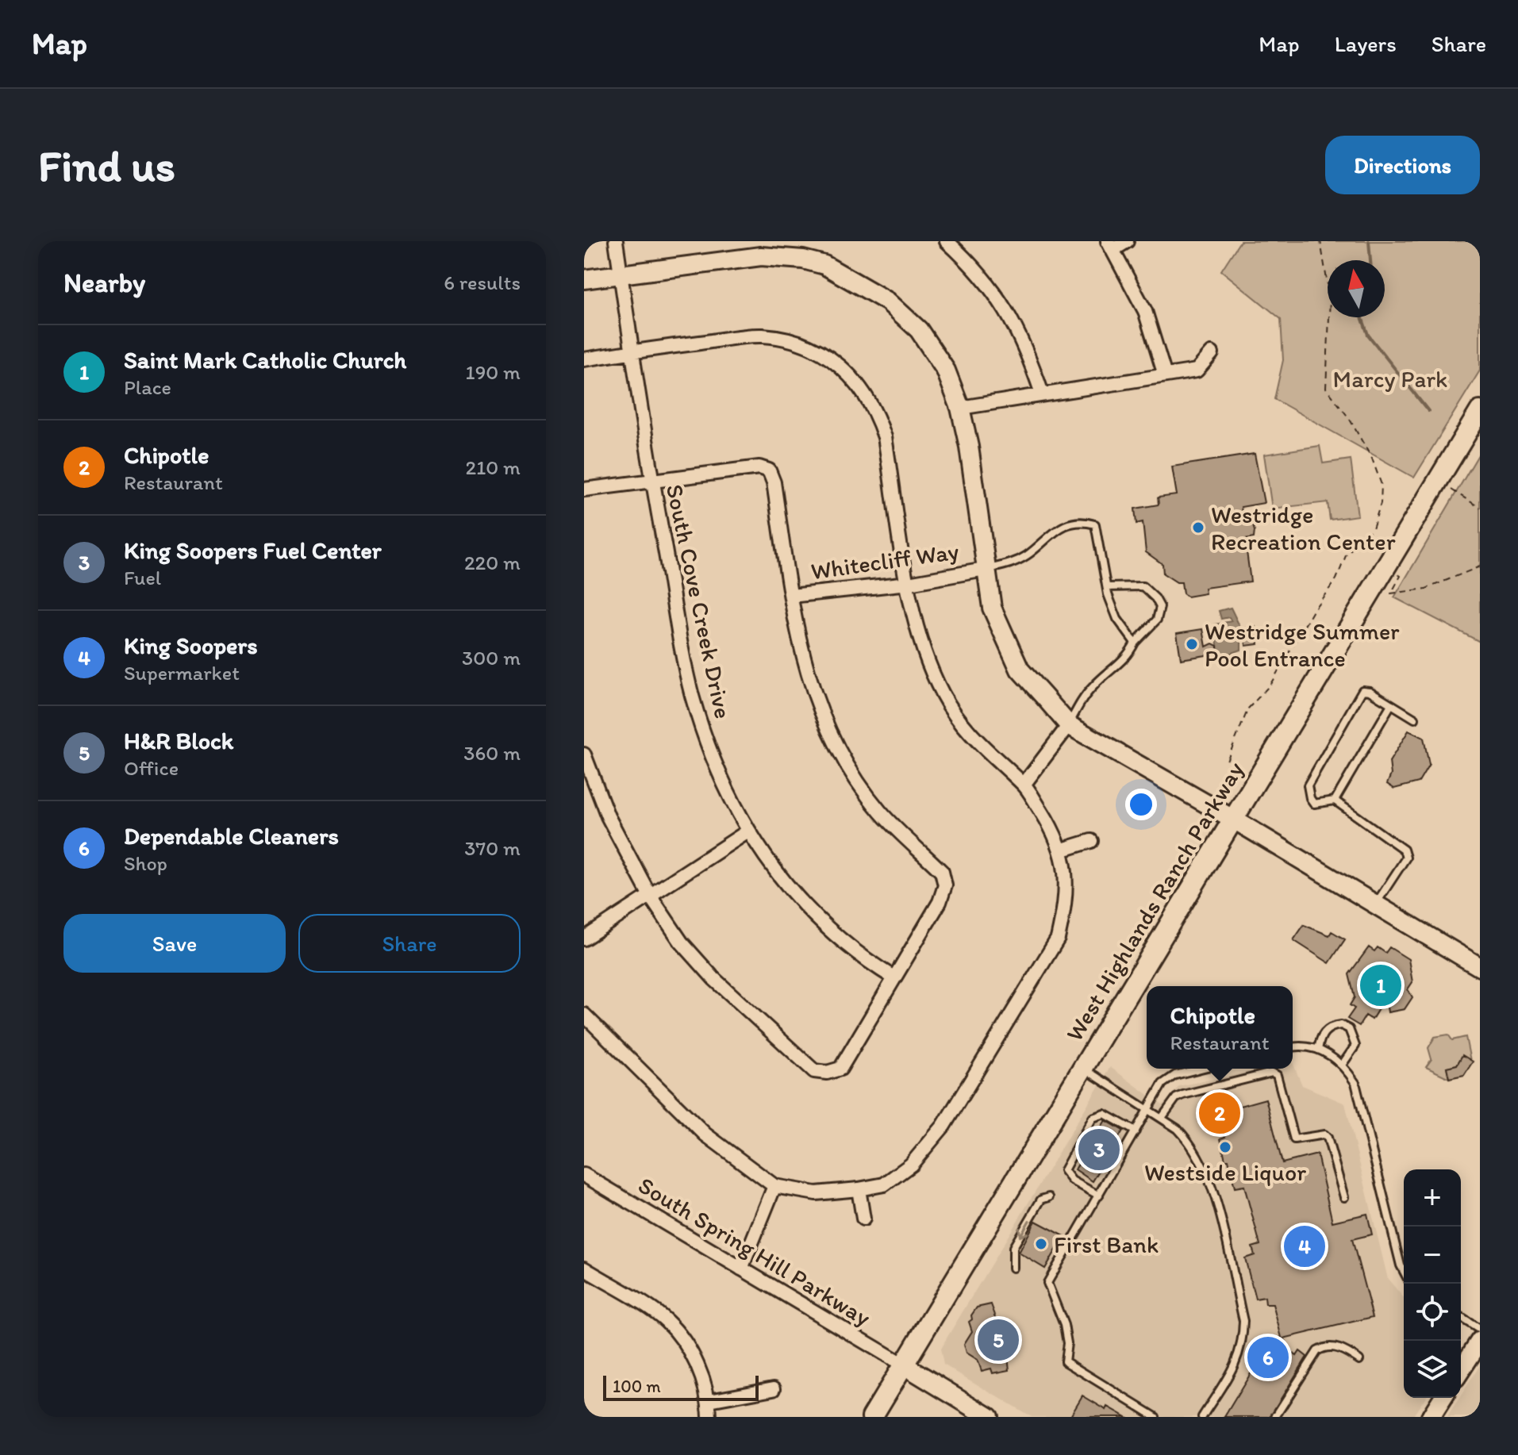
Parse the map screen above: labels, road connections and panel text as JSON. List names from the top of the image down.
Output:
{
  "streets": {
    "main road": ["West Highlands Ranch Parkway"],
    "street": ["Whitecliff Way", "South Cove Creek Drive", "South Spring Hill Parkway"]
  },
  "crossings": [
    ["West Highlands Ranch Parkway", "South Spring Hill Parkway"]
  ],
  "parks": ["Marcy Park"],
  "places": [
    "Westridge Recreation Center",
    "Westridge Summer Pool Entrance",
    "Westside Liquor",
    "First Bank"
  ],
  "scale_bar": "100 m",
  "north": "top",
  "page": {
    "header": "Map",
    "nav": ["Map", "Layers", "Share"],
    "buttons": [
      "Directions",
      ["Save", "Share"]
    ],
    "title": "Find us",
    "heading": ["Nearby", "6 results"],
    "list": [
      {
        "mark": "1",
        "name": "Saint Mark Catholic Church",
        "note": "Place",
        "value": "190 m"
      },
      {
        "mark": "2",
        "name": "Chipotle",
        "note": "Restaurant",
        "value": "210 m"
      },
      {
        "mark": "3",
        "name": "King Soopers Fuel Center",
        "note": "Fuel",
        "value": "220 m"
      },
      {
        "mark": "4",
        "name": "King Soopers",
        "note": "Supermarket",
        "value": "300 m"
      },
      {
        "mark": "5",
        "name": "H&R Block",
        "note": "Office",
        "value": "360 m"
      },
      {
        "mark": "6",
        "name": "Dependable Cleaners",
        "note": "Shop",
        "value": "370 m"
      }
    ],
    "pins": [
      "1",
      "2",
      "3",
      "4",
      "5",
      "6"
    ],
    "popup": ["Chipotle", "Restaurant"],
    "map_buttons": ["+", "−"],
    "scale": "100 m"
  }
}
